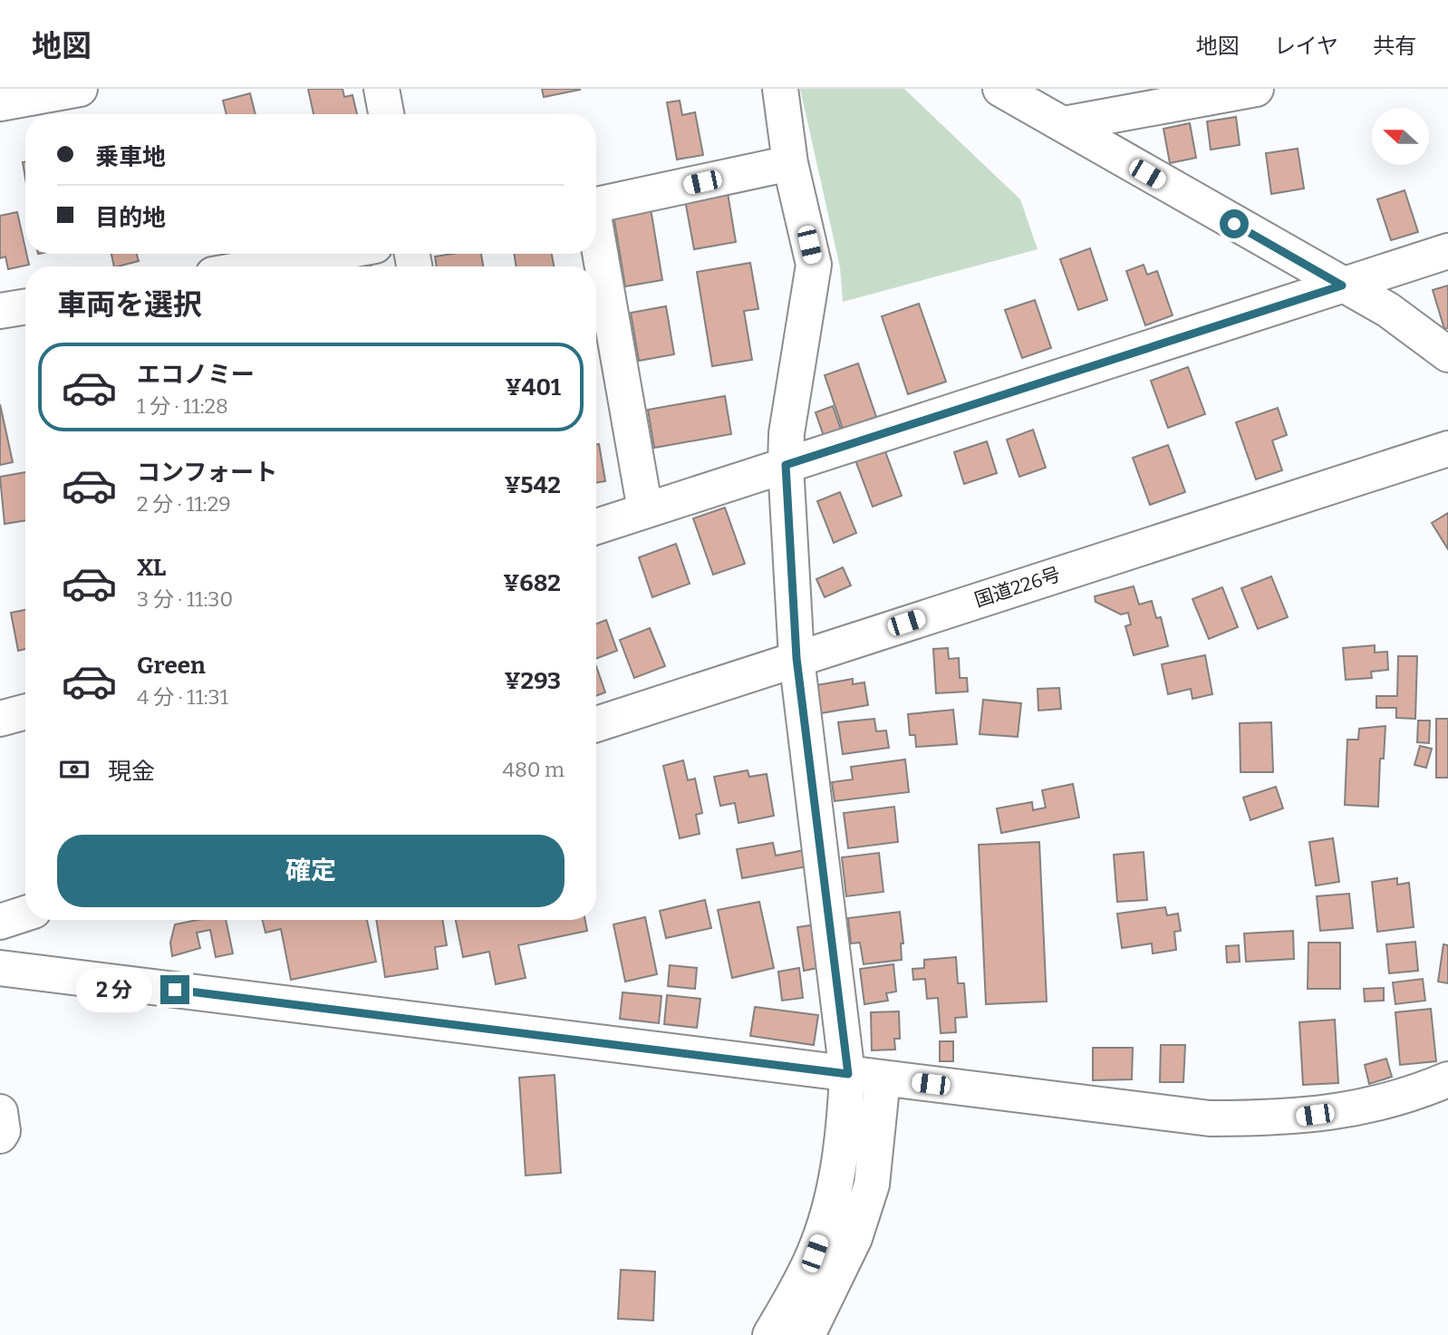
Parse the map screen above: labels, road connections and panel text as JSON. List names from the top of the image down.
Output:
{
  "streets": {
    "main road": ["国道226号"]
  },
  "north": "left",
  "page": {
    "header": "地図",
    "nav": ["地図", "レイヤ", "共有"],
    "banner": ["乗車地", "目的地"],
    "heading": "車両を選択",
    "list": [
      {
        "name": "エコノミー",
        "note": "1 分 · 11:28",
        "value": "¥401"
      },
      {
        "name": "コンフォート",
        "note": "2 分 · 11:29",
        "value": "¥542"
      },
      {
        "name": "XL",
        "note": "3 分 · 11:30",
        "value": "¥682"
      },
      {
        "name": "Green",
        "note": "4 分 · 11:31",
        "value": "¥293"
      }
    ],
    "pay": ["現金", "480 m"],
    "buttons": "確定",
    "bubble": "2 分"
  }
}
